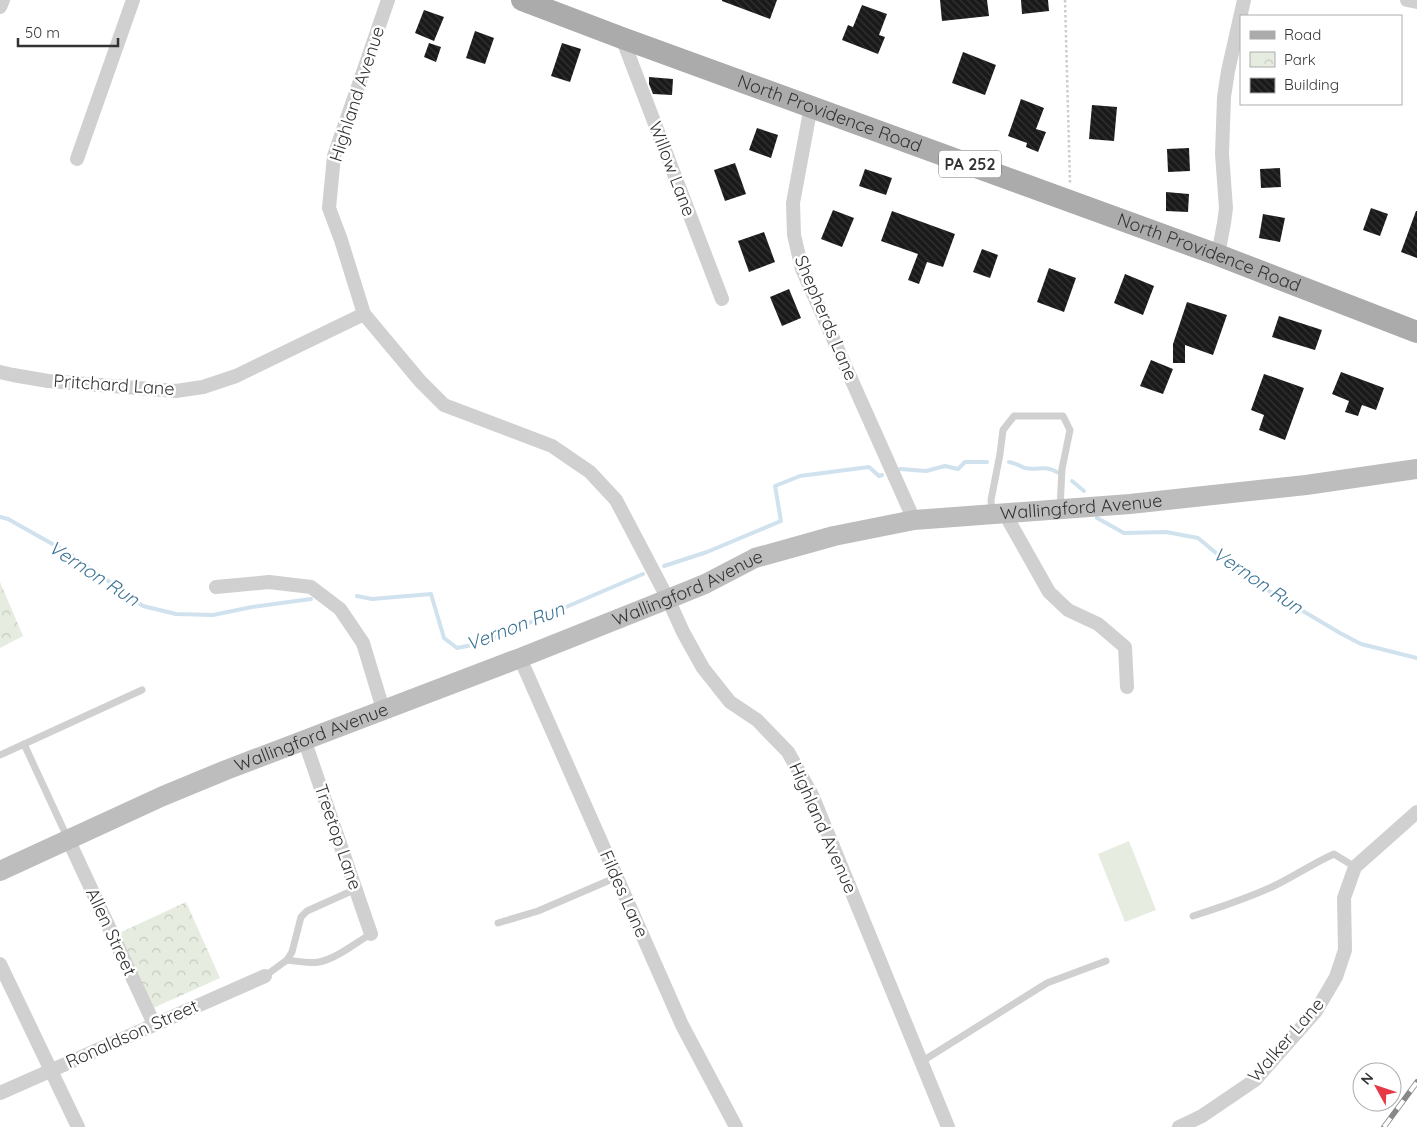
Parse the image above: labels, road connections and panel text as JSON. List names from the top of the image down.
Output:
{
  "streets": {
    "main road": ["North Providence Road", "PA 252"],
    "street": [
      "Highland Avenue",
      "Willow Lane",
      "Shepherds Lane",
      "Pritchard Lane",
      "Wallingford Avenue",
      "Treetop Lane",
      "Fildes Lane",
      "Allen Street",
      "Ronaldson Street",
      "Walker Lane"
    ]
  },
  "crossings": [
    ["Highland Avenue", "Pritchard Lane"],
    ["Highland Avenue", "Wallingford Avenue"],
    ["North Providence Road", "Willow Lane"],
    ["North Providence Road", "Shepherds Lane"],
    ["Shepherds Lane", "Wallingford Avenue"],
    ["Wallingford Avenue", "Treetop Lane"],
    ["Wallingford Avenue", "Fildes Lane"],
    ["Wallingford Avenue", "Allen Street"],
    ["Allen Street", "Ronaldson Street"]
  ],
  "water": ["Vernon Run"],
  "legend": ["Road", "Park", "Building"],
  "scale_bar": "50 m",
  "north": "top left"
}
